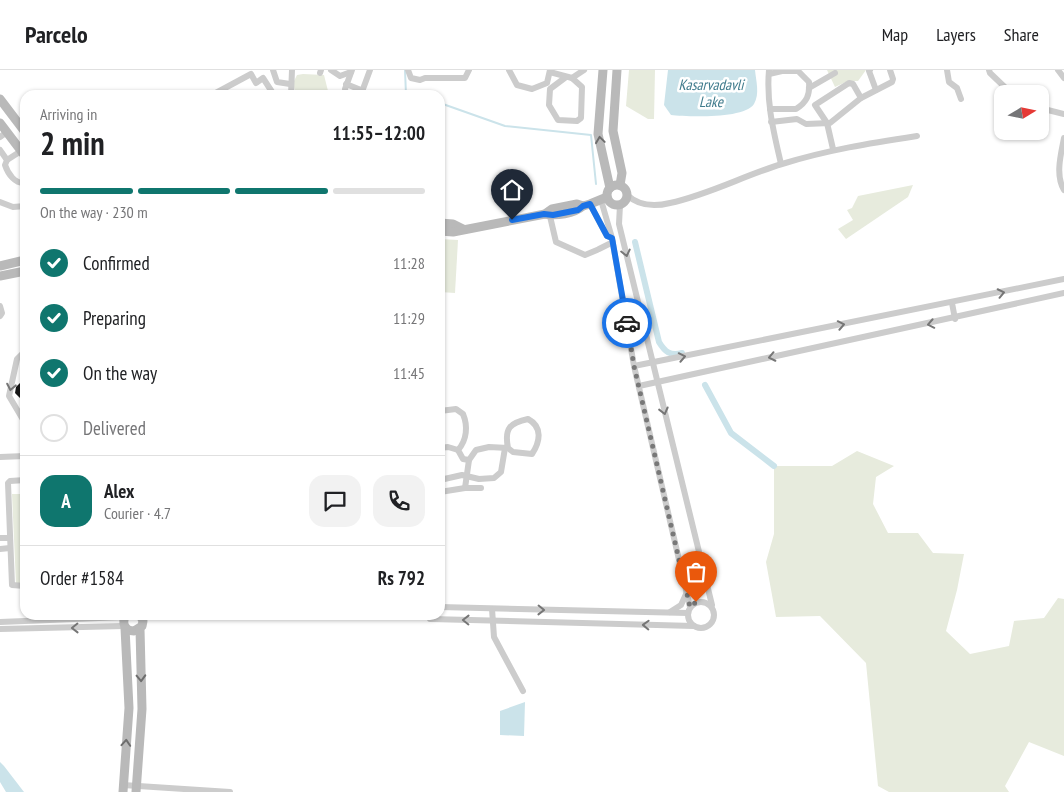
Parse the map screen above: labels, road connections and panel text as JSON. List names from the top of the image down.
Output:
{
  "water": ["Kasarvadavli Lake"],
  "north": "right",
  "page": {
    "header": "Parcelo",
    "nav": ["Map", "Layers", "Share"],
    "heading": ["2 min", "Arriving in", "11:55–12:00"],
    "panel": [
      "Alex",
      "Courier · 4.7",
      "Order #1584",
      "Rs 792"
    ],
    "bar": "On the way · 230 m",
    "list": [
      ["Confirmed", "11:28"],
      ["Preparing", "11:29"],
      ["On the way", "11:45"],
      "Delivered"
    ],
    "round": "A"
  }
}
